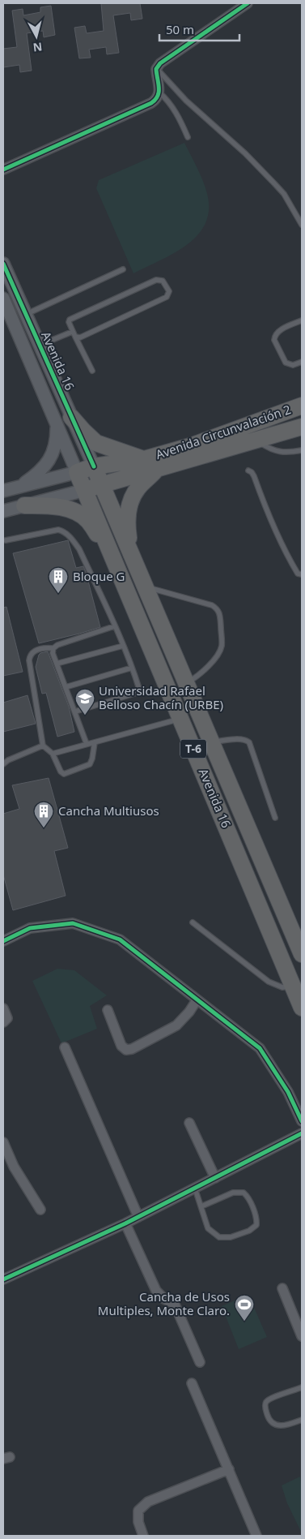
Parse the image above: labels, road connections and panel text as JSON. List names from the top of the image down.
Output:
{
  "streets": {
    "highway": ["Avenida 16", "Avenida Circunvalación 2", "T-6"]
  },
  "crossings": [
    ["Avenida 16", "Avenida Circunvalación 2"]
  ],
  "places": {
    "building": ["Bloque G", "Cancha Multiusos"],
    "school or university": ["Universidad Rafael Belloso Chacín (URBE)"],
    "sports": ["Cancha de Usos Multiples, Monte Claro."]
  },
  "scale_bar": "50 m",
  "north": "bottom"
}
